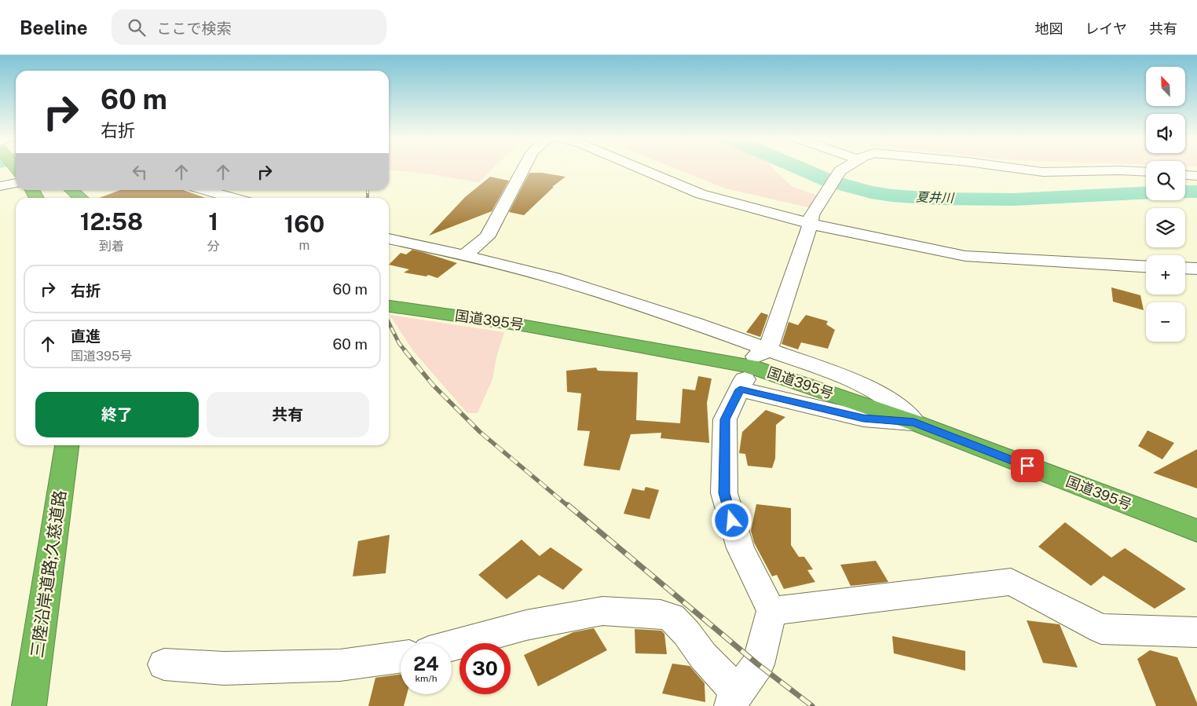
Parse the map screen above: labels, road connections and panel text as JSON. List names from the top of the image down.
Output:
{
  "streets": {
    "highway": ["国道395号", "三陸沿岸道路;久慈道路"]
  },
  "water": ["夏井川"],
  "north": "top left",
  "page": {
    "header": "Beeline",
    "search": "ここで検索",
    "nav": ["地図", "レイヤ", "共有"],
    "map_buttons": ["+", "−"],
    "turn": ["60 m", "右折"],
    "eta": [
      "12:58",
      "到着",
      "1",
      "分",
      "160",
      "m"
    ],
    "list": [
      {
        "name": "右折",
        "value": "60 m"
      },
      {
        "name": "直進",
        "note": "国道395号",
        "value": "60 m"
      }
    ],
    "buttons": ["終了", "共有"],
    "speed": "24 km/h",
    "limit": "30"
  }
}
